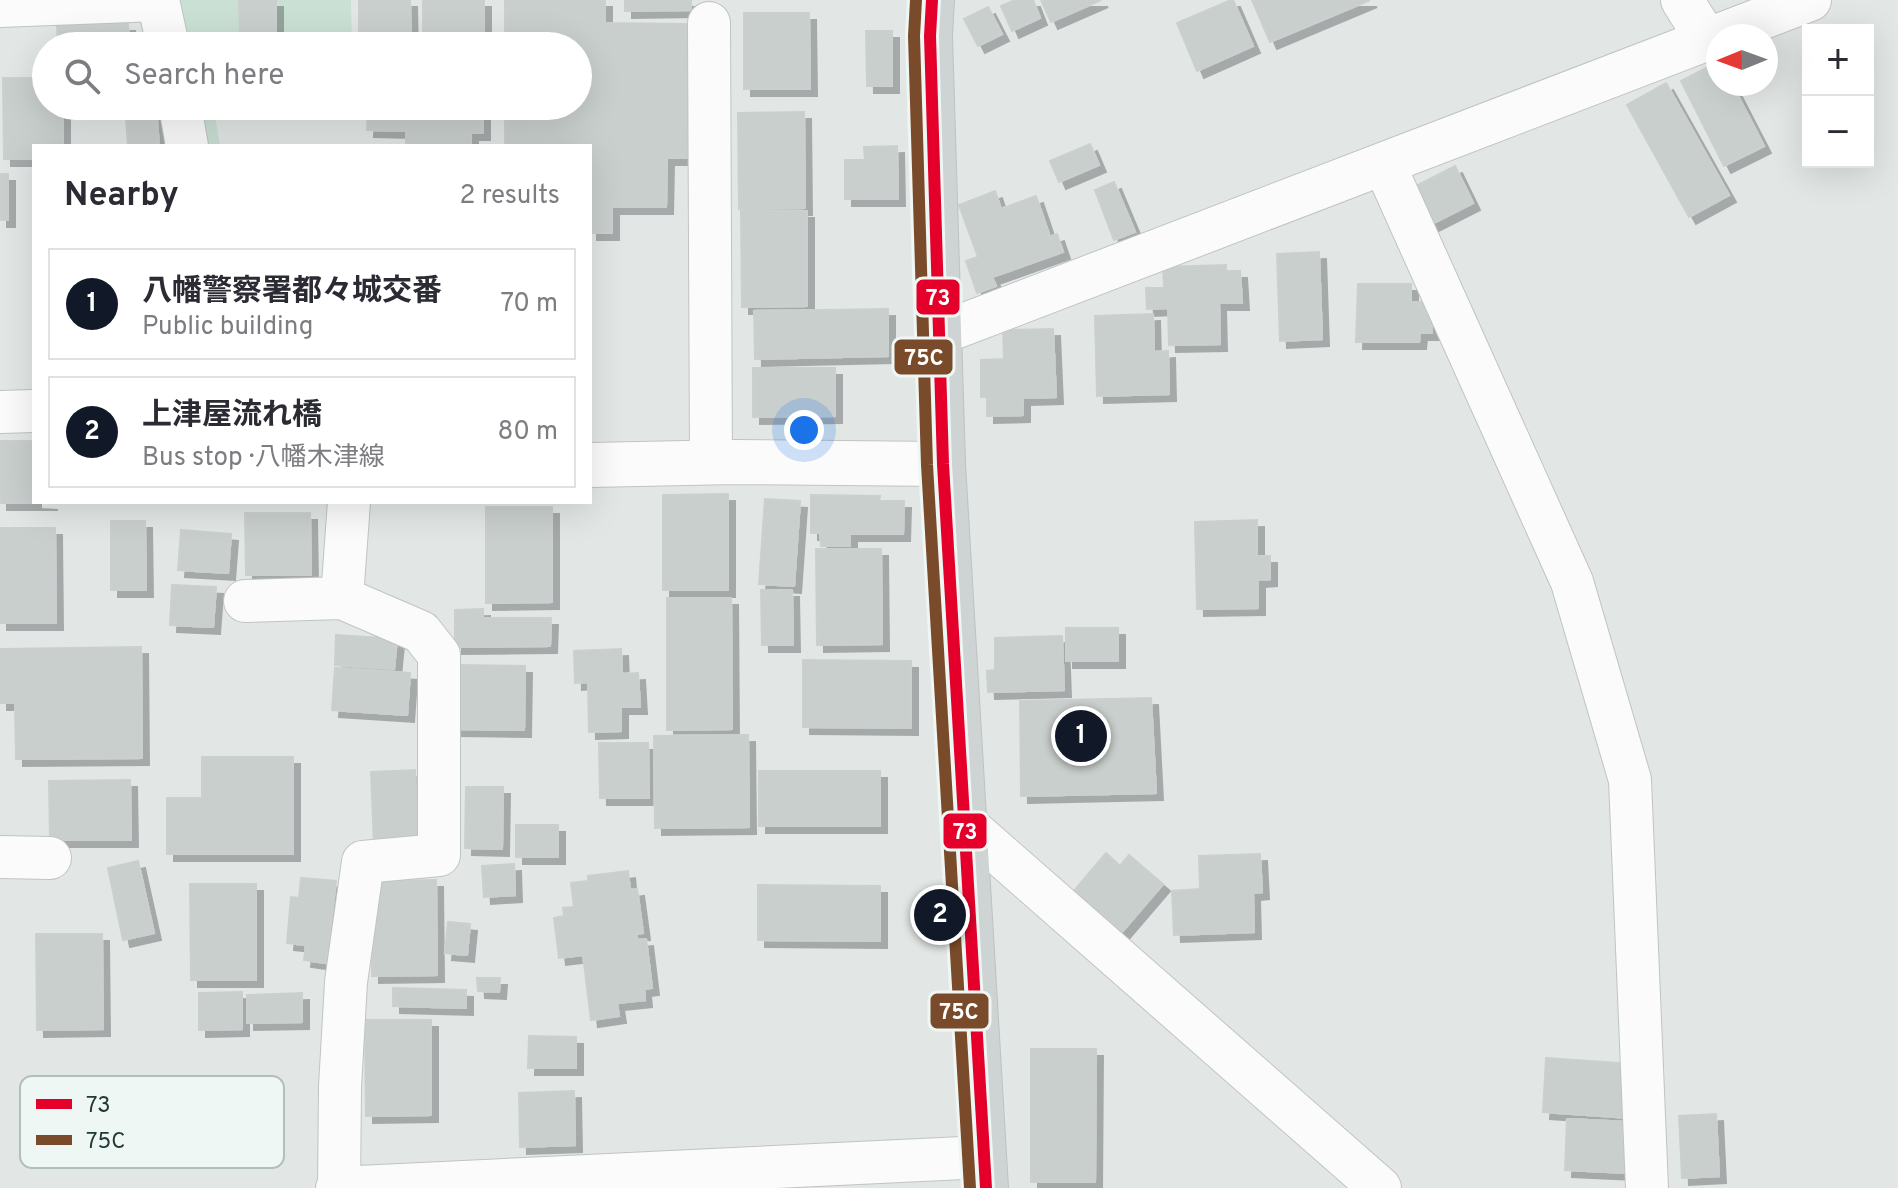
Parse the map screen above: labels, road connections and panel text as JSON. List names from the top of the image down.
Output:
{
  "lines": ["transit line 73", "transit line 75C"],
  "legend": ["73", "75C"],
  "north": "left",
  "page": {
    "map_buttons": ["+", "−"],
    "search": "Search here",
    "heading": ["Nearby", "2 results"],
    "list": [
      {
        "mark": "1",
        "name": "八幡警察署都々城交番",
        "note": "Public building",
        "value": "70 m"
      },
      {
        "mark": "2",
        "name": "上津屋流れ橋",
        "note": "Bus stop · 八幡木津線",
        "value": "80 m"
      }
    ],
    "pins": ["1", "2"]
  }
}
